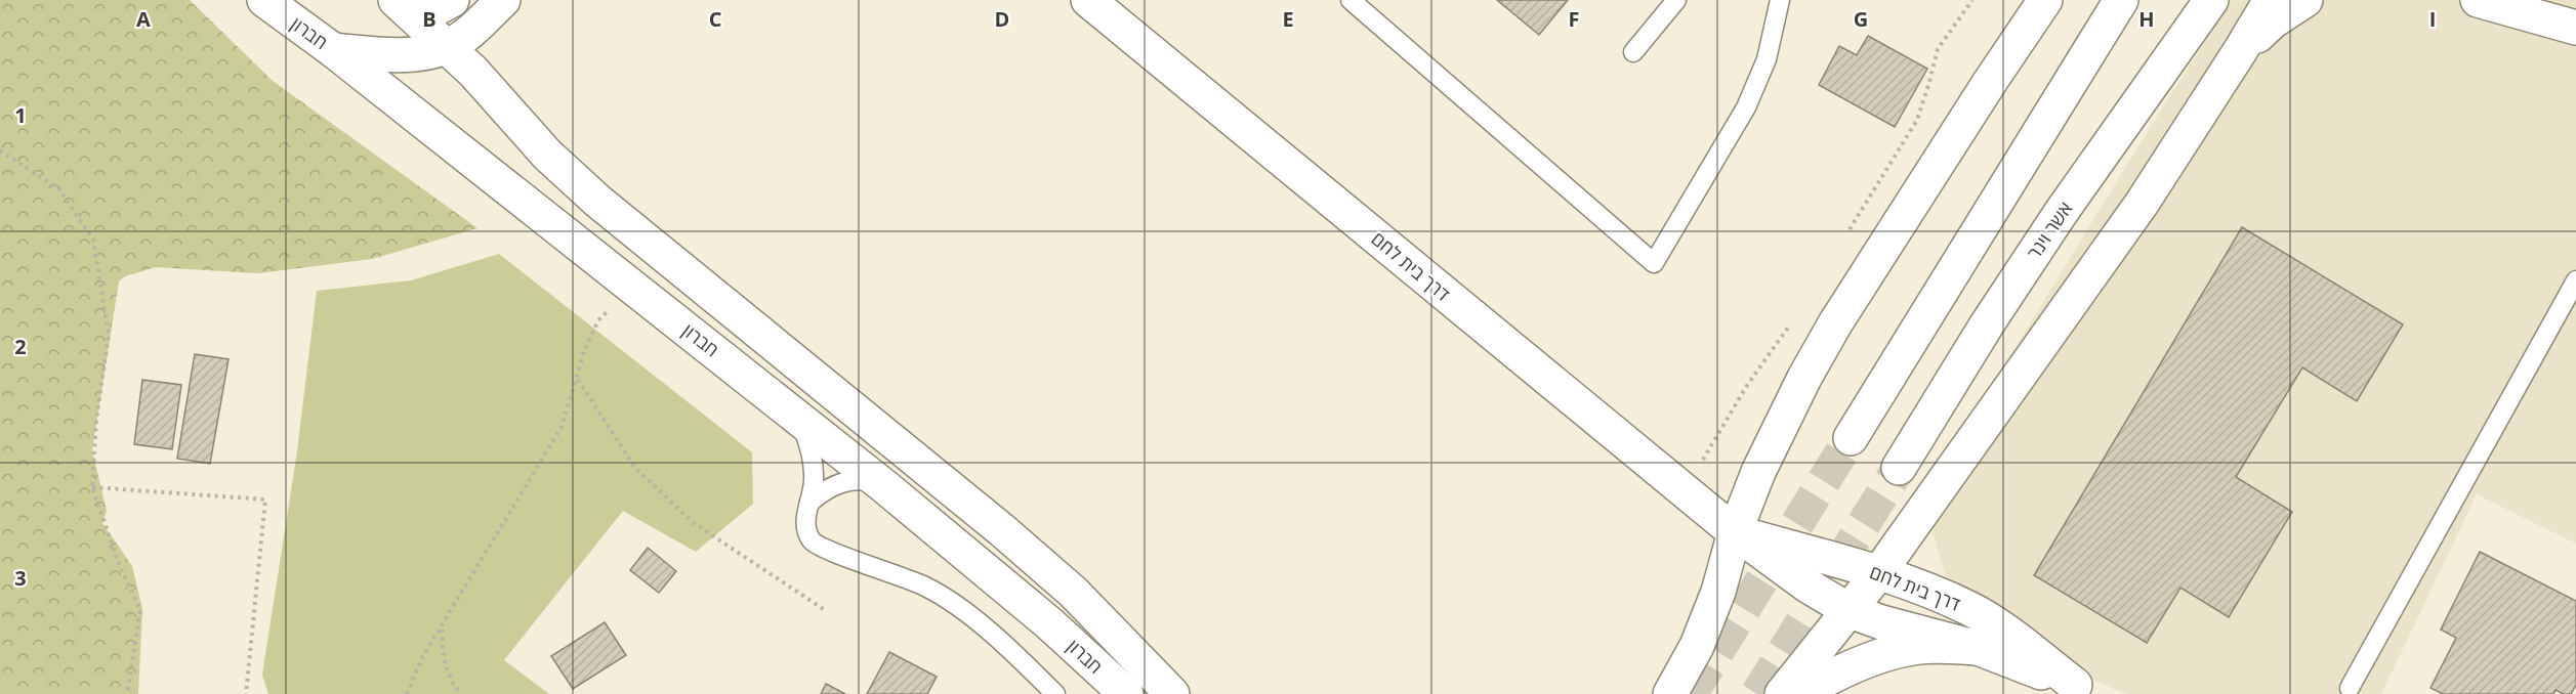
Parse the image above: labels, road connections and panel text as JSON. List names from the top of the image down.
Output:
{
  "streets": {
    "main road": ["חברון", "אשר וינר", "דרך בית לחם"]
  },
  "grid": {
    "columns": [
      "A",
      "B",
      "C",
      "D",
      "E",
      "F",
      "G",
      "H",
      "I"
    ],
    "rows": ["1", "2", "3"]
  }
}
